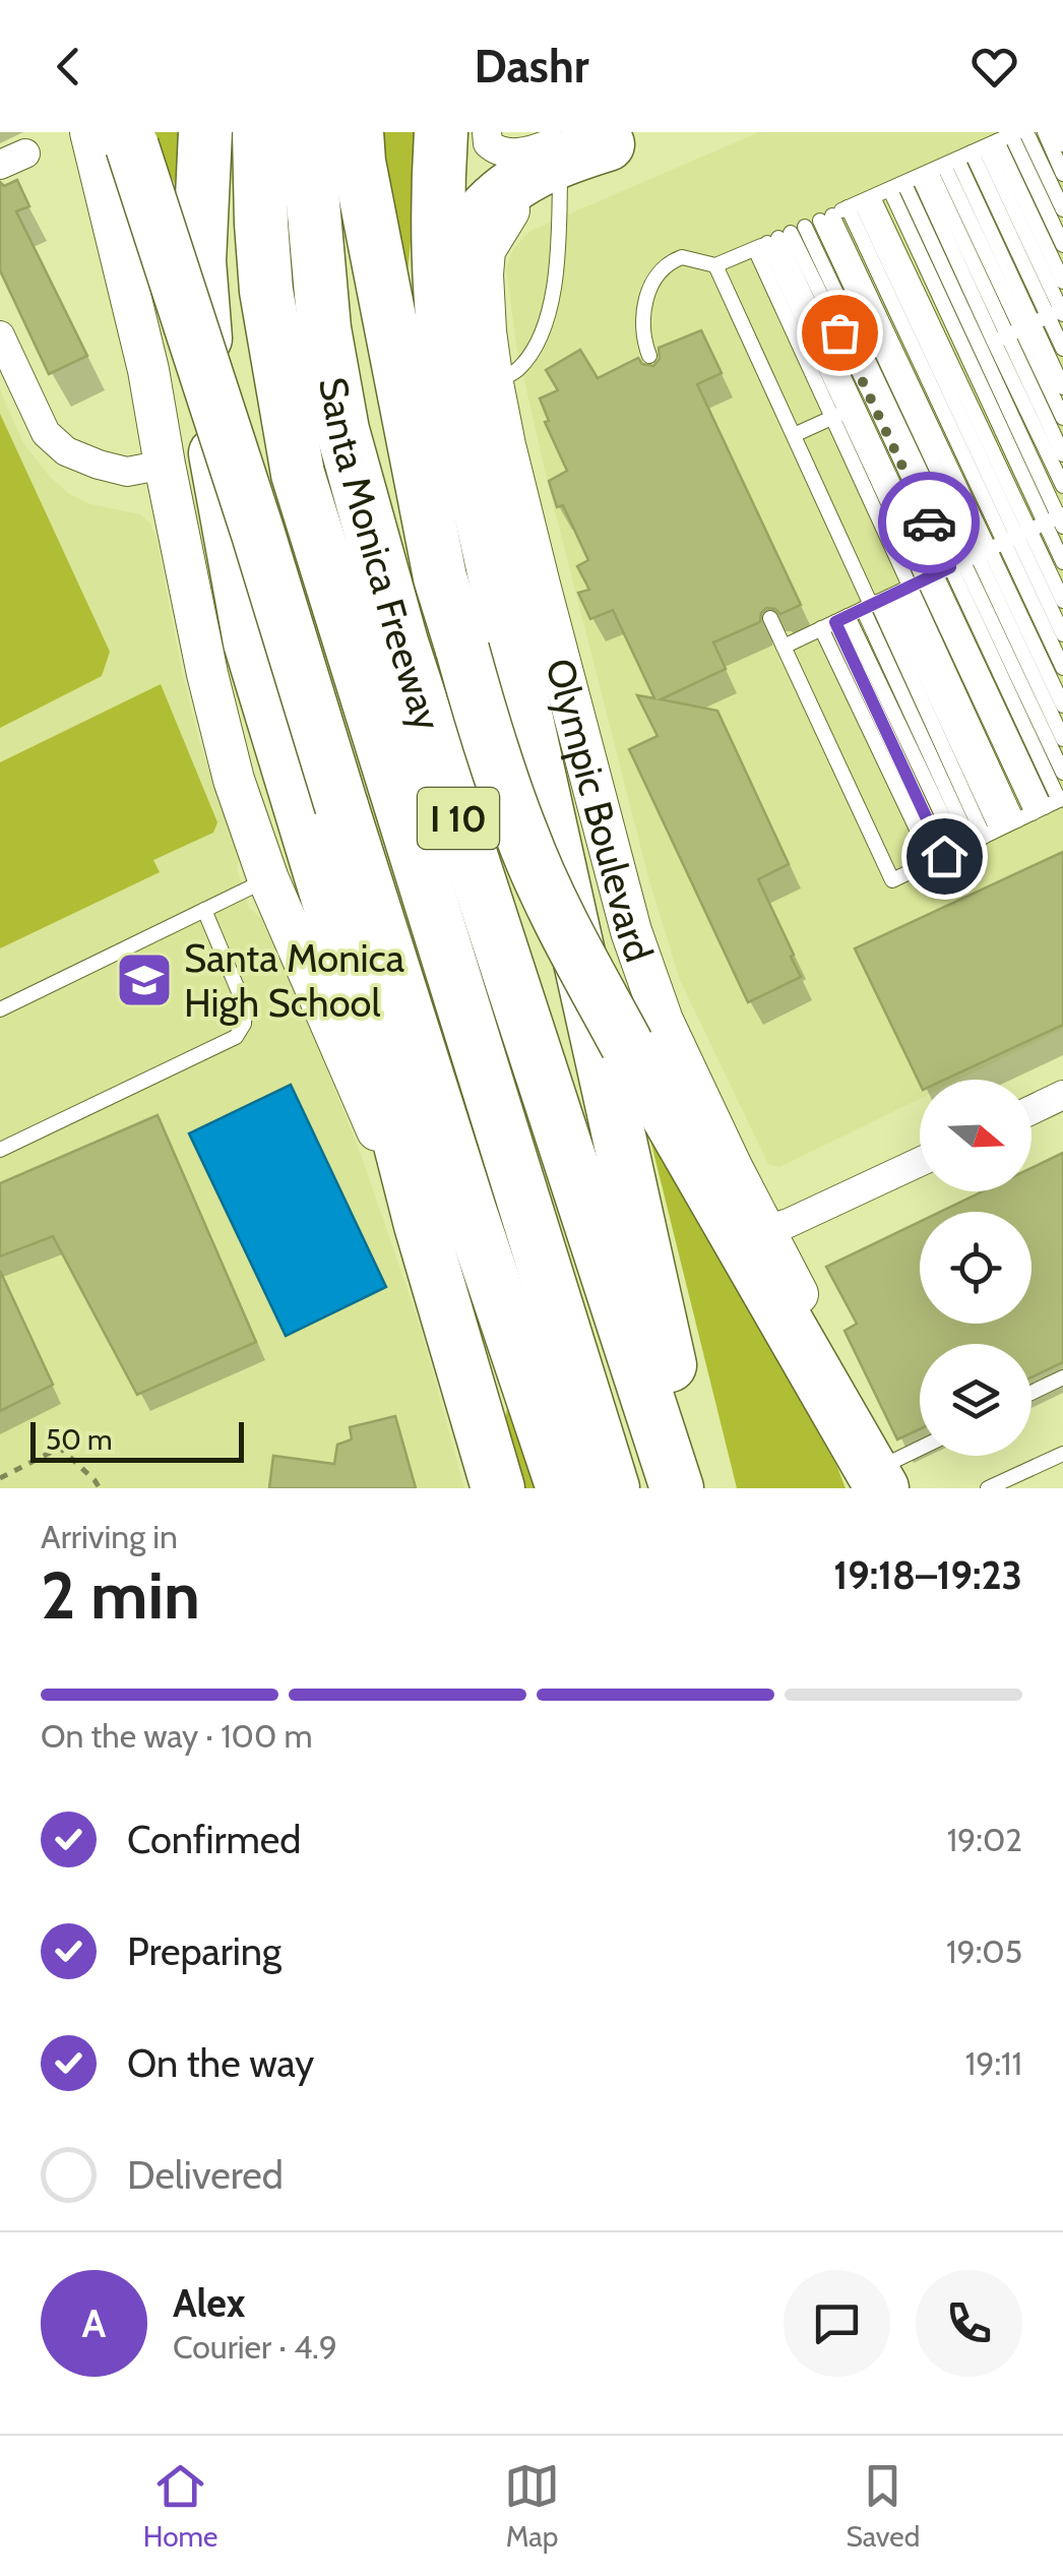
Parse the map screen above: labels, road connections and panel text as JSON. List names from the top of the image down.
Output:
{
  "streets": {
    "highway": ["Santa Monica Freeway", "I 10"],
    "main road": ["Olympic Boulevard"]
  },
  "places": {
    "school or university": ["Santa Monica High School"]
  },
  "scale_bar": "50 m",
  "north": "right",
  "page": {
    "header": "Dashr",
    "scale": "50 m",
    "heading": ["2 min", "Arriving in", "19:18–19:23"],
    "panel": ["Alex", "Courier · 4.9"],
    "bar": "On the way · 100 m",
    "list": [
      ["Confirmed", "19:02"],
      ["Preparing", "19:05"],
      ["On the way", "19:11"],
      "Delivered"
    ],
    "round": "A",
    "tabs": ["Home", "Map", "Saved"]
  }
}
